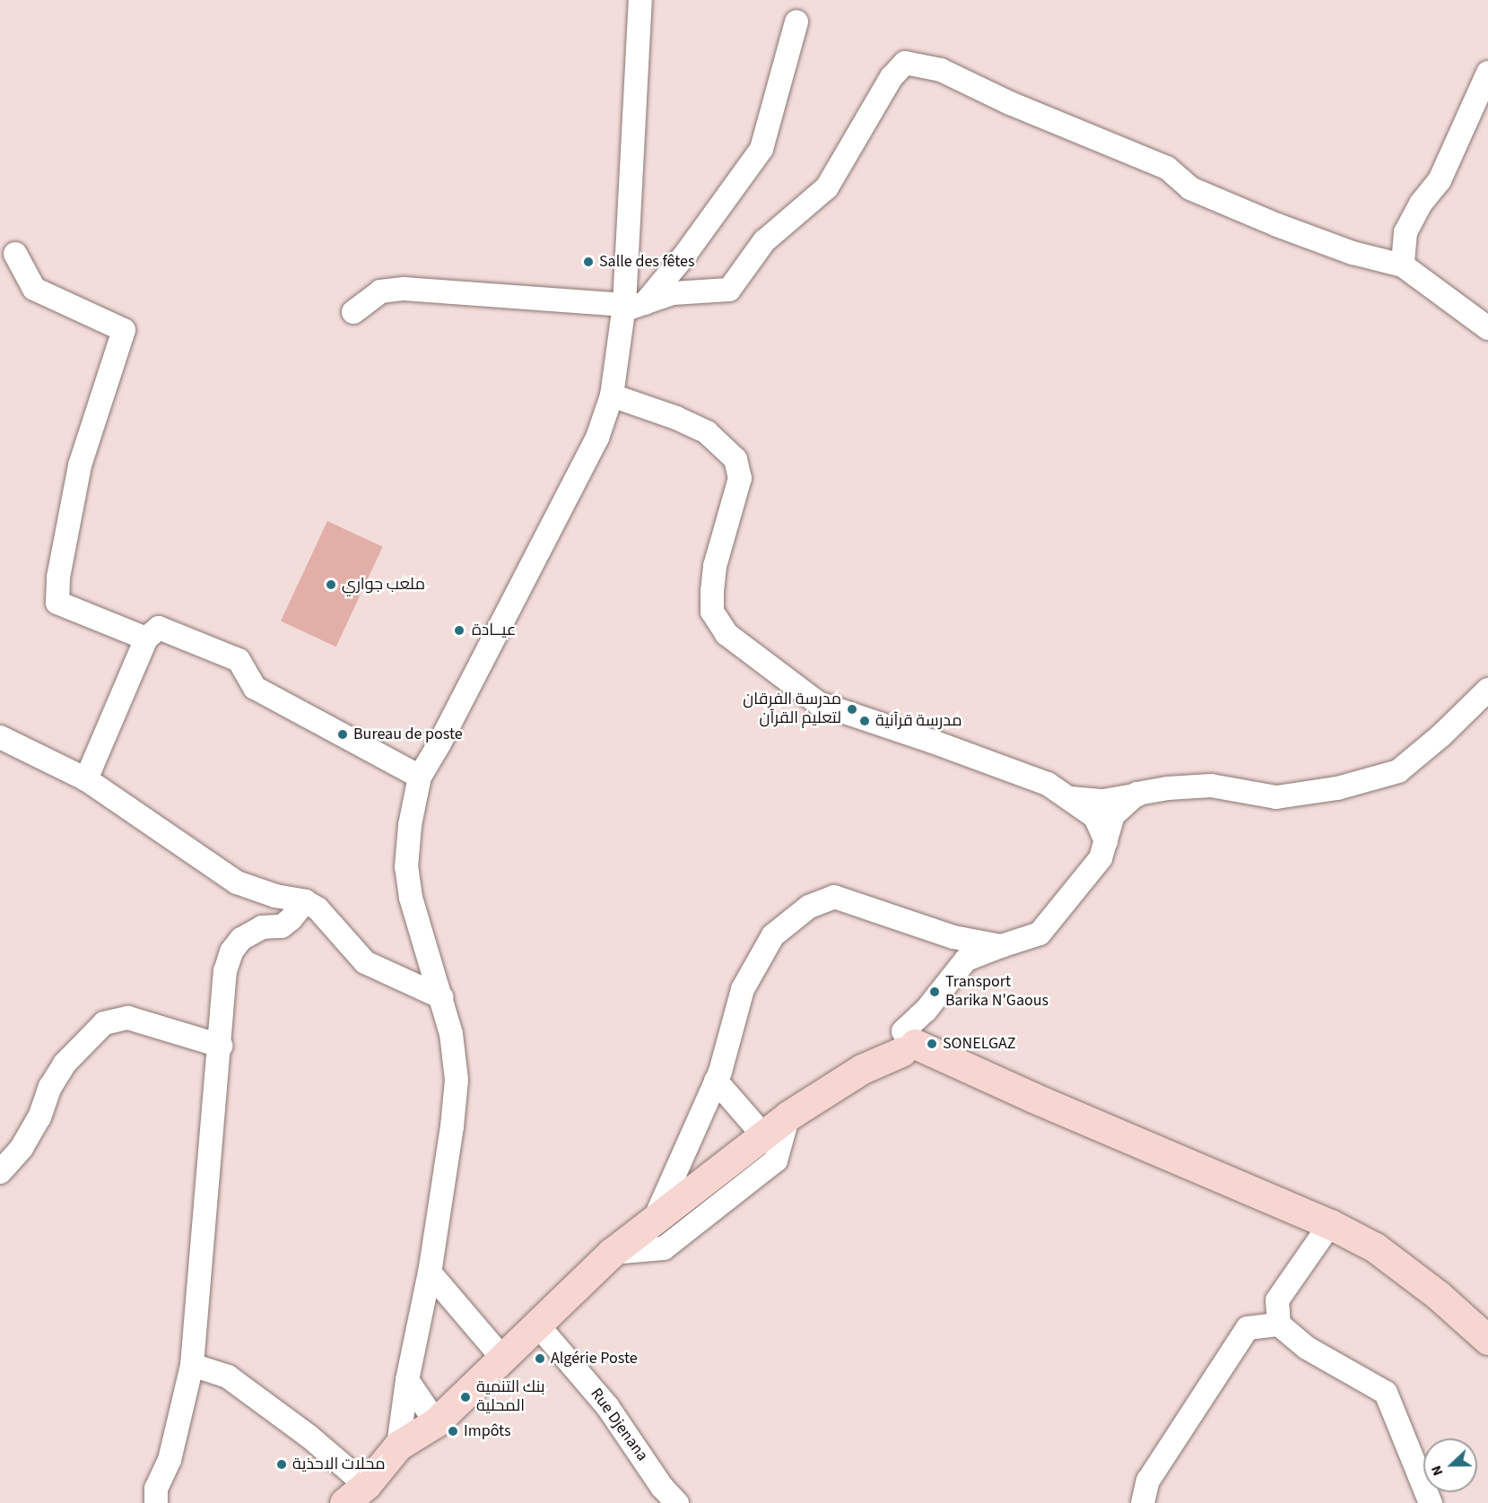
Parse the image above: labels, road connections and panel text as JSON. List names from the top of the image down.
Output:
{
  "streets": {
    "street": ["Rue Djenana"]
  },
  "places": [
    "Salle des fêtes",
    "ملعب جواري",
    "عيــادة",
    "مدرسة الفرقان لتعليم القرآن",
    "مدرسة قرآنية",
    "Bureau de poste",
    "Transport Barika N'Gaous",
    "SONELGAZ",
    "Algérie Poste",
    "بنك التنمية المحلية",
    "Impôts",
    "محلات الاحذية"
  ],
  "north": "left"
}
